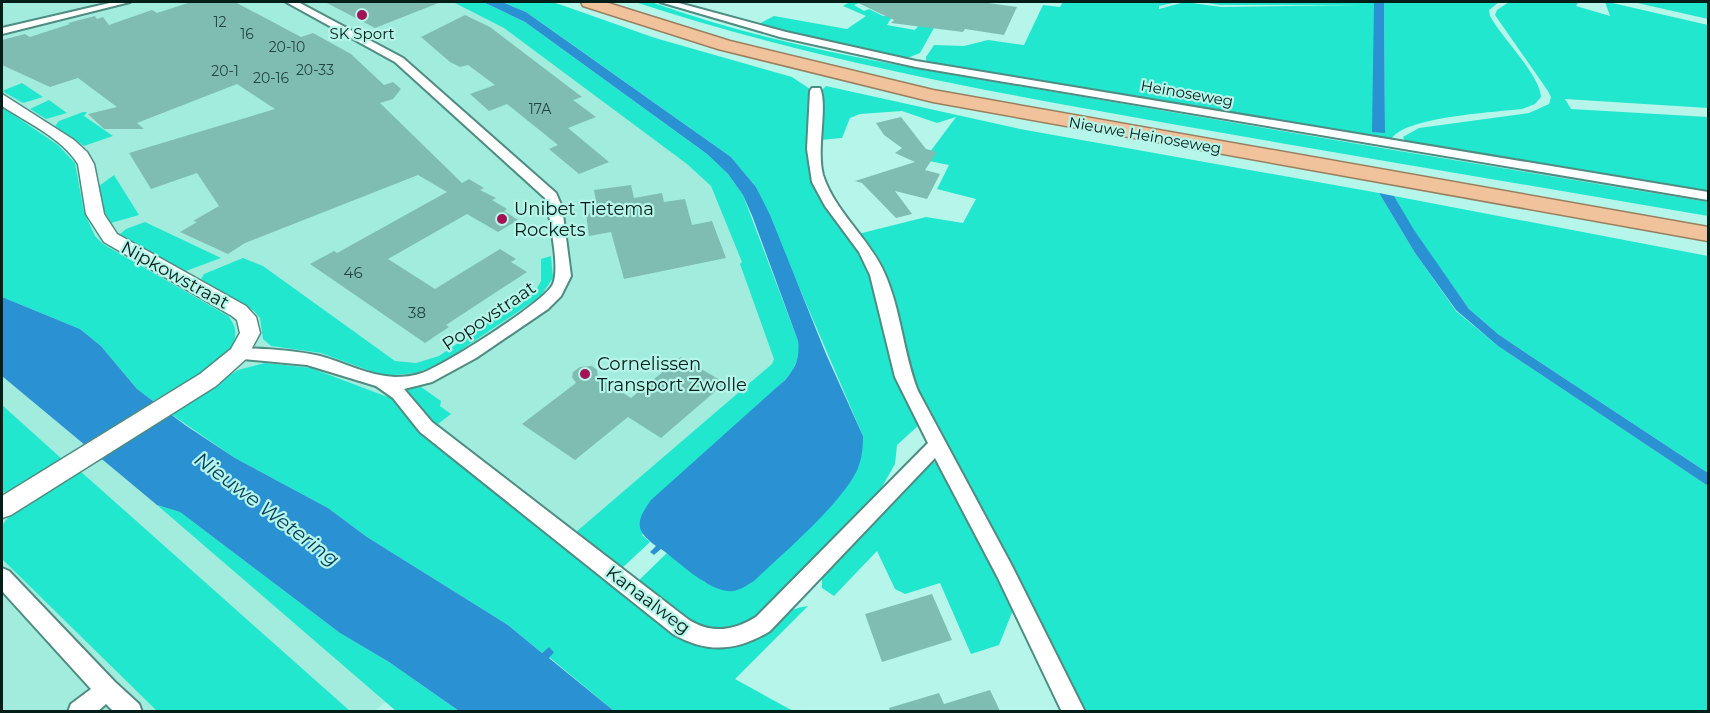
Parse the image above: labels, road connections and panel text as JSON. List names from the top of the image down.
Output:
{
  "streets": {
    "highway": ["Nieuwe Heinoseweg"],
    "street": [
      "Heinoseweg",
      "Nipkowstraat",
      "Popovstraat",
      "Kanaalweg"
    ]
  },
  "crossings": [
    ["Nipkowstraat", "Popovstraat"],
    ["Popovstraat", "Kanaalweg"]
  ],
  "water": ["Nieuwe Wetering"],
  "places": ["SK Sport", "Unibet Tietema Rockets", "Cornelissen Transport Zwolle"],
  "house_numbers": [
    "12",
    "16",
    "20-10",
    "20-33",
    "20-1",
    "20-16",
    "17A",
    "46",
    "38"
  ]
}
